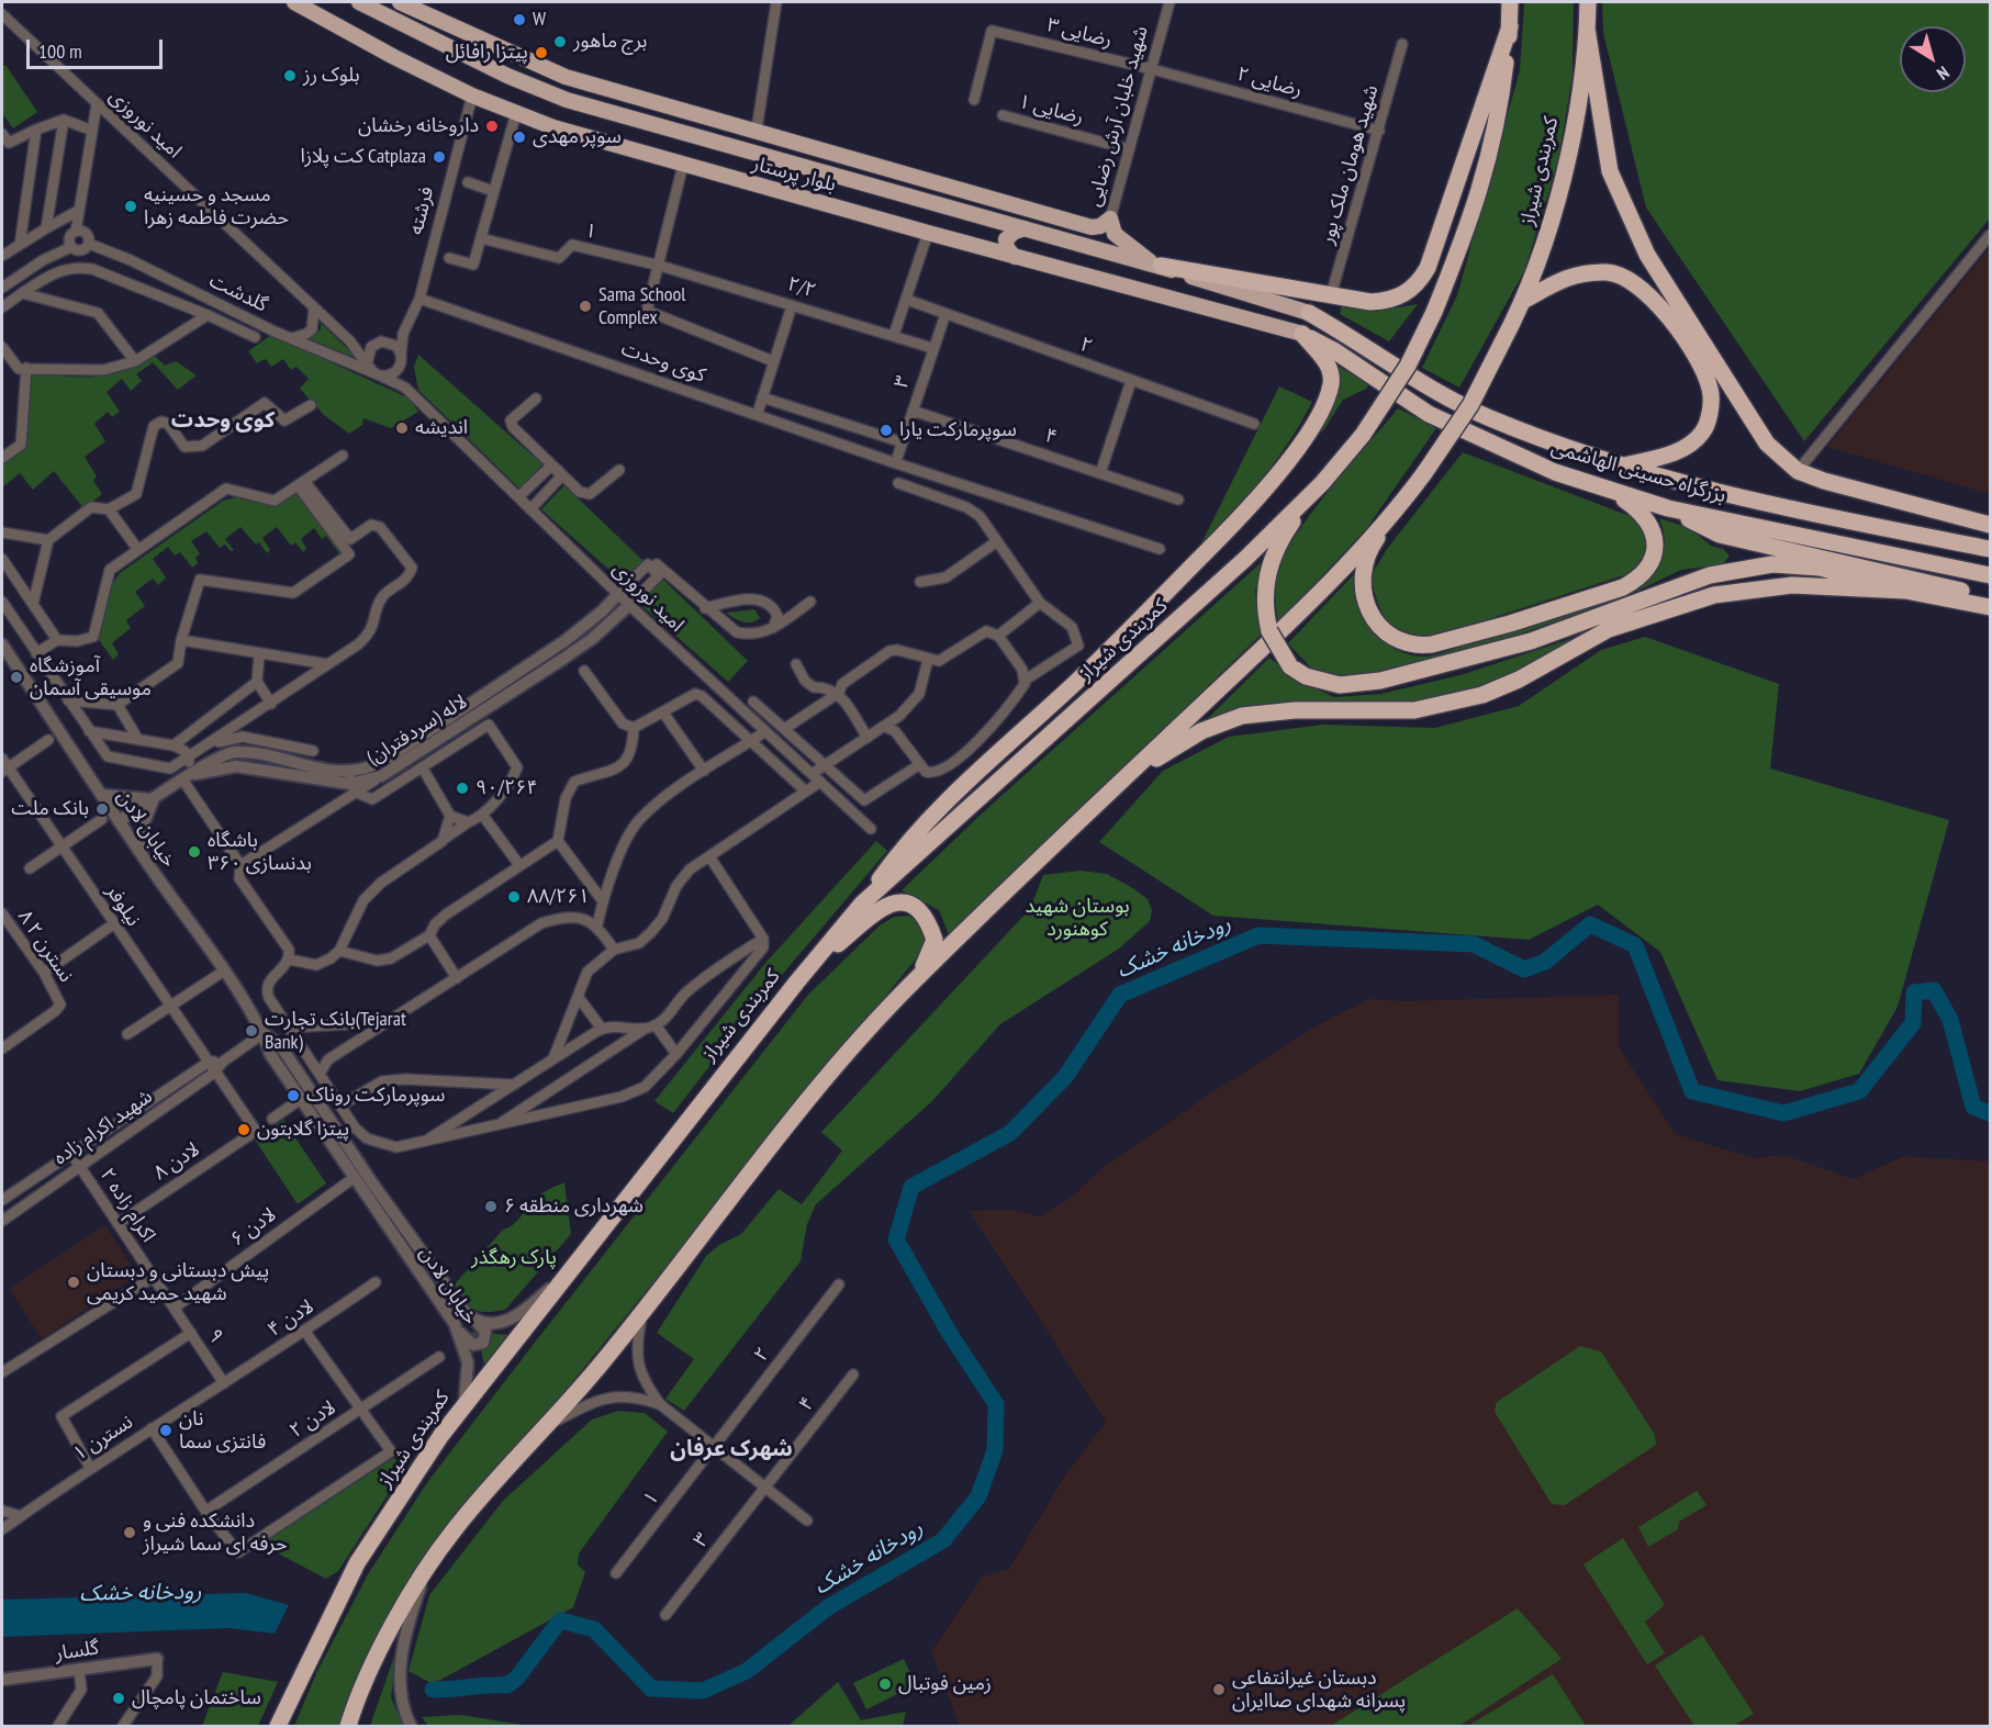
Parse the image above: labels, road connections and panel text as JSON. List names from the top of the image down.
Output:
{
  "streets": {
    "highway": ["کمربندی شیراز", "بزرگراه حسینی الهاشمی"],
    "main road": ["شهید خلبان آرش رضایی", "بلوار پرستار"],
    "street": [
      "رضایی ۳",
      "رضایی ۲",
      "رضایی ۱",
      "امید نوروزی",
      "شهید هومان ملک پور",
      "فرشته",
      "۱",
      "۲/۲",
      "گلدشت",
      "۲",
      "کوی وحدت",
      "۳",
      "۴",
      "لاله (سردفتران)",
      "خیابان لادن",
      "نیلوفر",
      "۸ نسترن ۲",
      "شهید اکرام زاده",
      "۸ لادن",
      "۲ اکرام زاده",
      "۶ لادن",
      "۴ لادن",
      "۹",
      "۲ لادن",
      "نسترن ۱",
      "گلسار"
    ]
  },
  "crossings": [
    ["رضایی ۳", "رضایی ۲"],
    ["رضایی ۳", "شهید خلبان آرش رضایی"],
    ["رضایی ۲", "شهید خلبان آرش رضایی"],
    ["رضایی ۲", "شهید هومان ملک پور"],
    ["رضایی ۱", "شهید خلبان آرش رضایی"],
    ["شهید خلبان آرش رضایی", "بلوار پرستار"],
    ["امید نوروزی", "فرشته"],
    ["امید نوروزی", "گلدشت"],
    ["امید نوروزی", "لاله (سردفتران)"],
    ["کمربندی شیراز", "خیابان لادن"],
    ["بلوار پرستار", "فرشته"],
    ["بلوار پرستار", "بزرگراه حسینی الهاشمی"],
    ["فرشته", "گلدشت"],
    ["فرشته", "کوی وحدت"],
    ["۱", "۲/۲"],
    ["۱", "۲"],
    ["۲/۲", "۳"],
    ["۲", "۳"],
    ["کوی وحدت", "۳"],
    ["۳", "۴"],
    ["لاله (سردفتران)", "خیابان لادن"],
    ["خیابان لادن", "شهید اکرام زاده"],
    ["خیابان لادن", "۶ لادن"],
    ["نیلوفر", "شهید اکرام زاده"],
    ["نیلوفر", "۸ لادن"],
    ["شهید اکرام زاده", "۲ اکرام زاده"],
    ["۸ لادن", "۲ اکرام زاده"],
    ["۲ اکرام زاده", "۹"],
    ["۶ لادن", "۹"],
    ["۴ لادن", "۹"],
    ["۴ لادن", "نسترن ۱"],
    ["۹", "نسترن ۱"]
  ],
  "districts": ["کوی وحدت", "شهرک عرفان"],
  "water": ["رودخانه خشک"],
  "parks": ["بوستان شهید کوهنورد", "پارک رهگذر"],
  "places": [
    "W",
    "برج ماهور",
    "پیتزا رافائل",
    "بلوک رز",
    "داروخانه رخشان",
    "سوپر مهدی",
    "کت پلازا Catplaza",
    "مسجد و حسینیه حضرت فاطمه زهرا",
    "Sama School Complex",
    "اندیشه",
    "سوپرمارکت یارا",
    "آموزشگاه موسیقی آسمان",
    "۹۰/۲۶۴",
    "بانک ملت",
    "باشگاه بدنسازی ۳۶۰",
    "۸۸/۲۶۱",
    "بانک تجارت(Tejarat Bank)",
    "سوپرمارکت روناک",
    "پیتزا گلابتون",
    "شهرداری منطقه ۶",
    "پیش دبستانی و دبستان شهید حمید کریمی",
    "نان فانتزی سما",
    "دانشکده فنی و حرفه ای سما شیراز",
    "زمین فوتبال",
    "دبستان غیرانتفاعی پسرانه شهدای صاایران",
    "ساختمان پامچال"
  ],
  "scale_bar": "100 m",
  "north": "bottom right"
}
